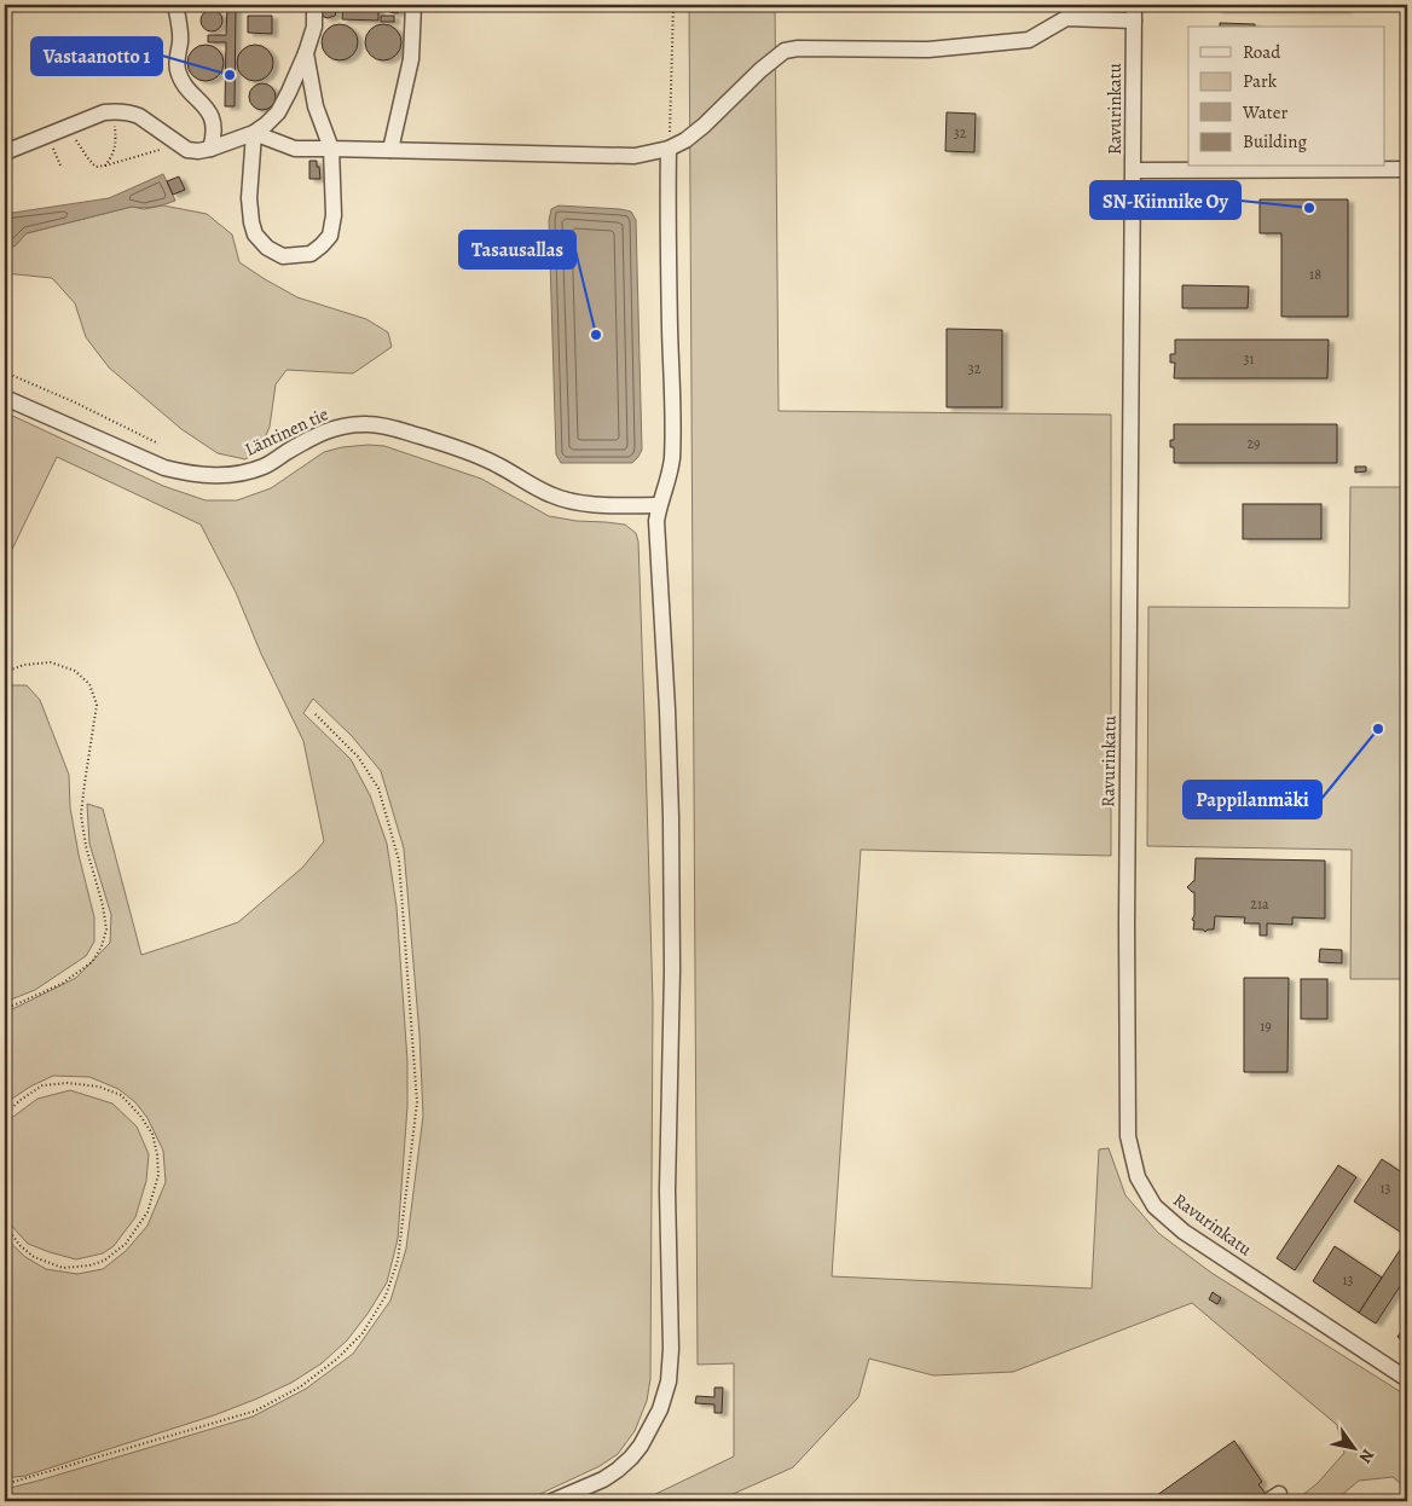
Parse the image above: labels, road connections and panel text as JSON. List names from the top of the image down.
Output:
{
  "streets": {
    "street": ["Ravurinkatu", "Läntinen tie"]
  },
  "places": [
    "Vastaanotto 1",
    "SN-Kiinnike Oy",
    "Tasausallas",
    "Pappilanmäki"
  ],
  "house_numbers": [
    "32",
    "18",
    "31",
    "32",
    "29",
    "21a",
    "19",
    "13",
    "13"
  ],
  "legend": [
    "Road",
    "Park",
    "Water",
    "Building"
  ],
  "north": "bottom right"
}
